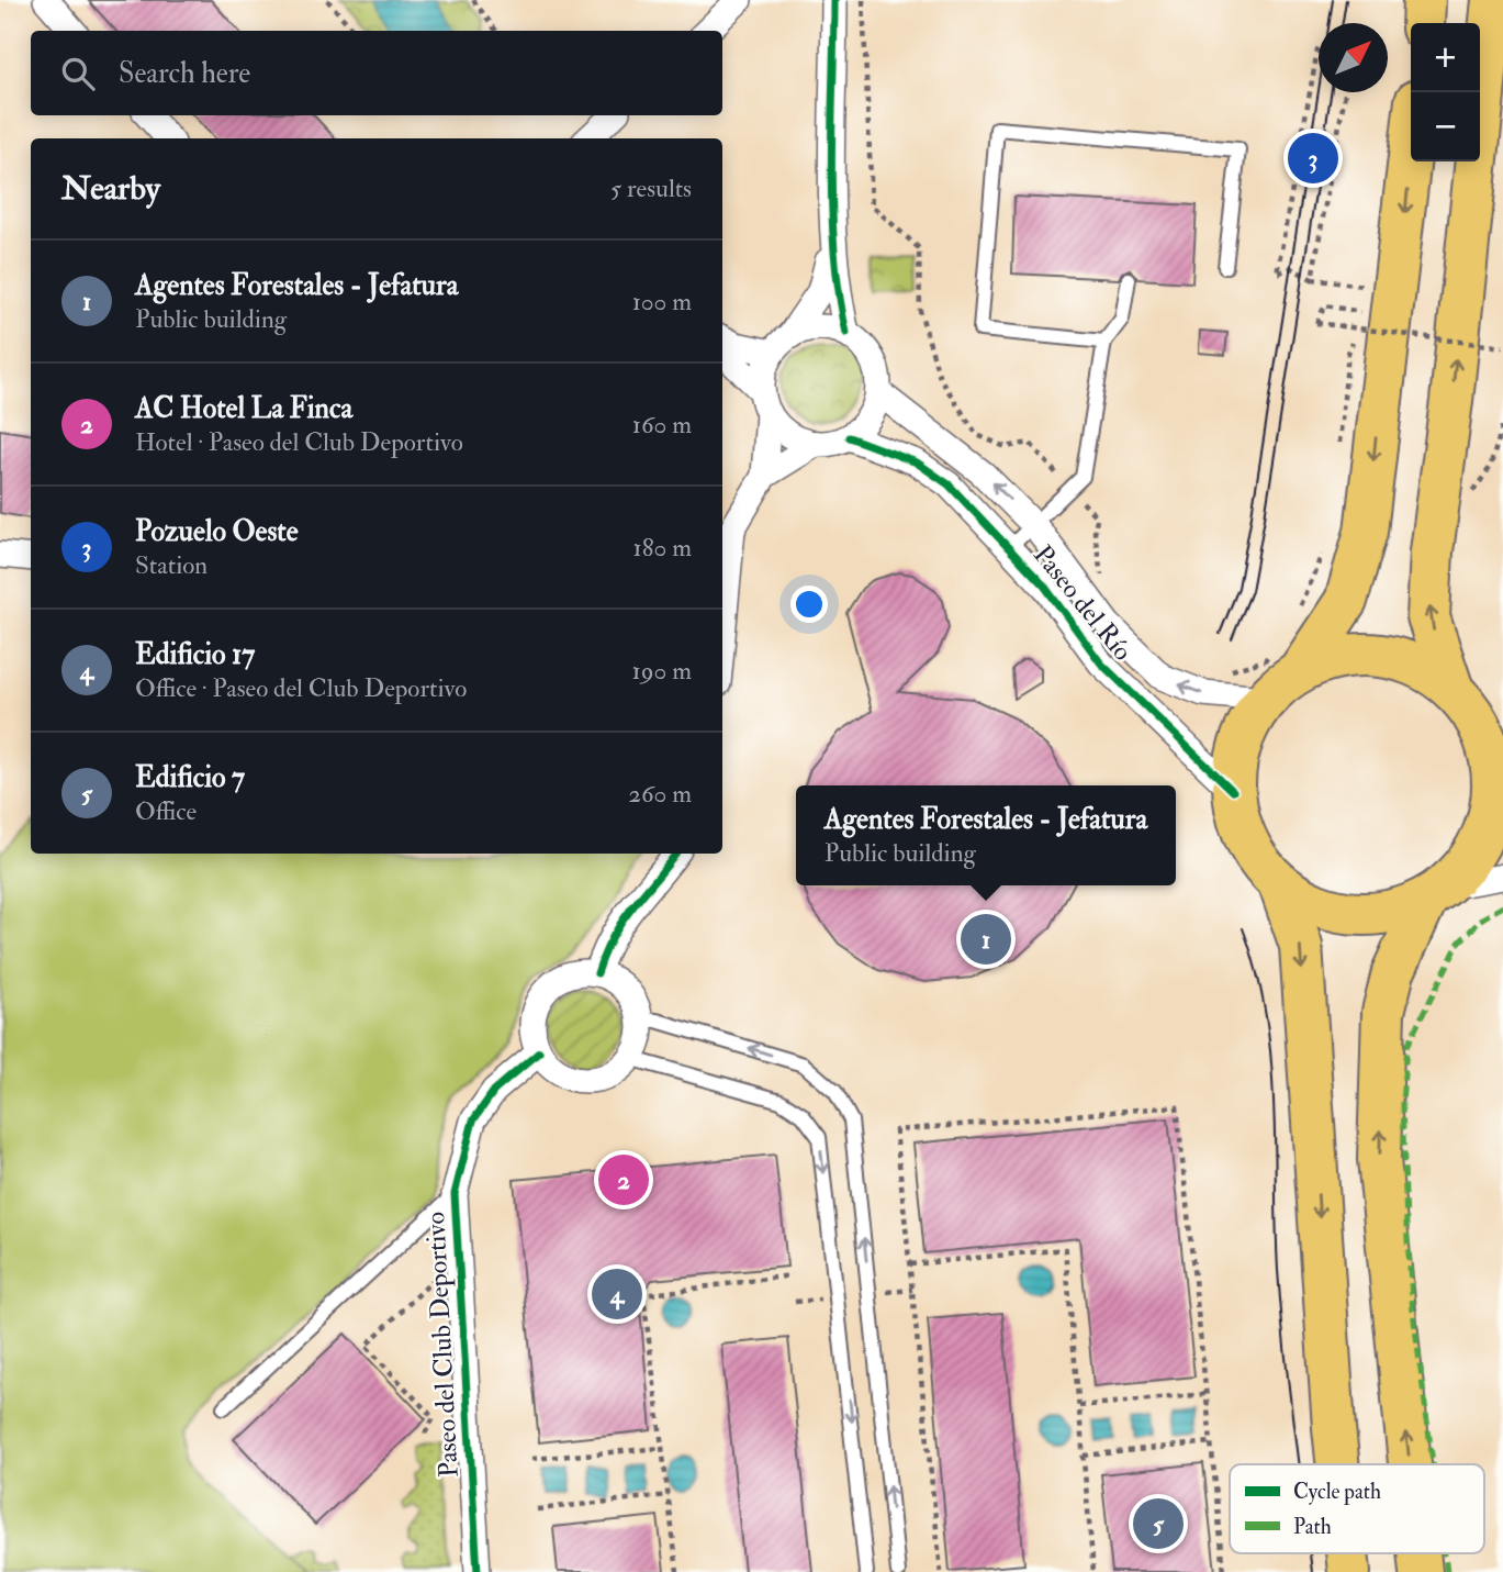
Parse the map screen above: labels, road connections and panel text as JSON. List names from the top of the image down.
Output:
{
  "streets": {
    "street": ["Paseo del Río", "Paseo del Club Deportivo"]
  },
  "legend": ["Cycle path", "Path"],
  "north": "top right",
  "page": {
    "map_buttons": ["+", "−"],
    "search": "Search here",
    "pins": [
      "3",
      "1",
      "2",
      "4",
      "5"
    ],
    "heading": ["Nearby", "5 results"],
    "list": [
      {
        "mark": "1",
        "name": "Agentes Forestales - Jefatura",
        "note": "Public building",
        "value": "100 m"
      },
      {
        "mark": "2",
        "name": "AC Hotel La Finca",
        "note": "Hotel · Paseo del Club Deportivo",
        "value": "160 m"
      },
      {
        "mark": "3",
        "name": "Pozuelo Oeste",
        "note": "Station",
        "value": "180 m"
      },
      {
        "mark": "4",
        "name": "Edificio 17",
        "note": "Office · Paseo del Club Deportivo",
        "value": "190 m"
      },
      {
        "mark": "5",
        "name": "Edificio 7",
        "note": "Office",
        "value": "260 m"
      }
    ],
    "popup": ["Agentes Forestales - Jefatura", "Public building"]
  }
}
